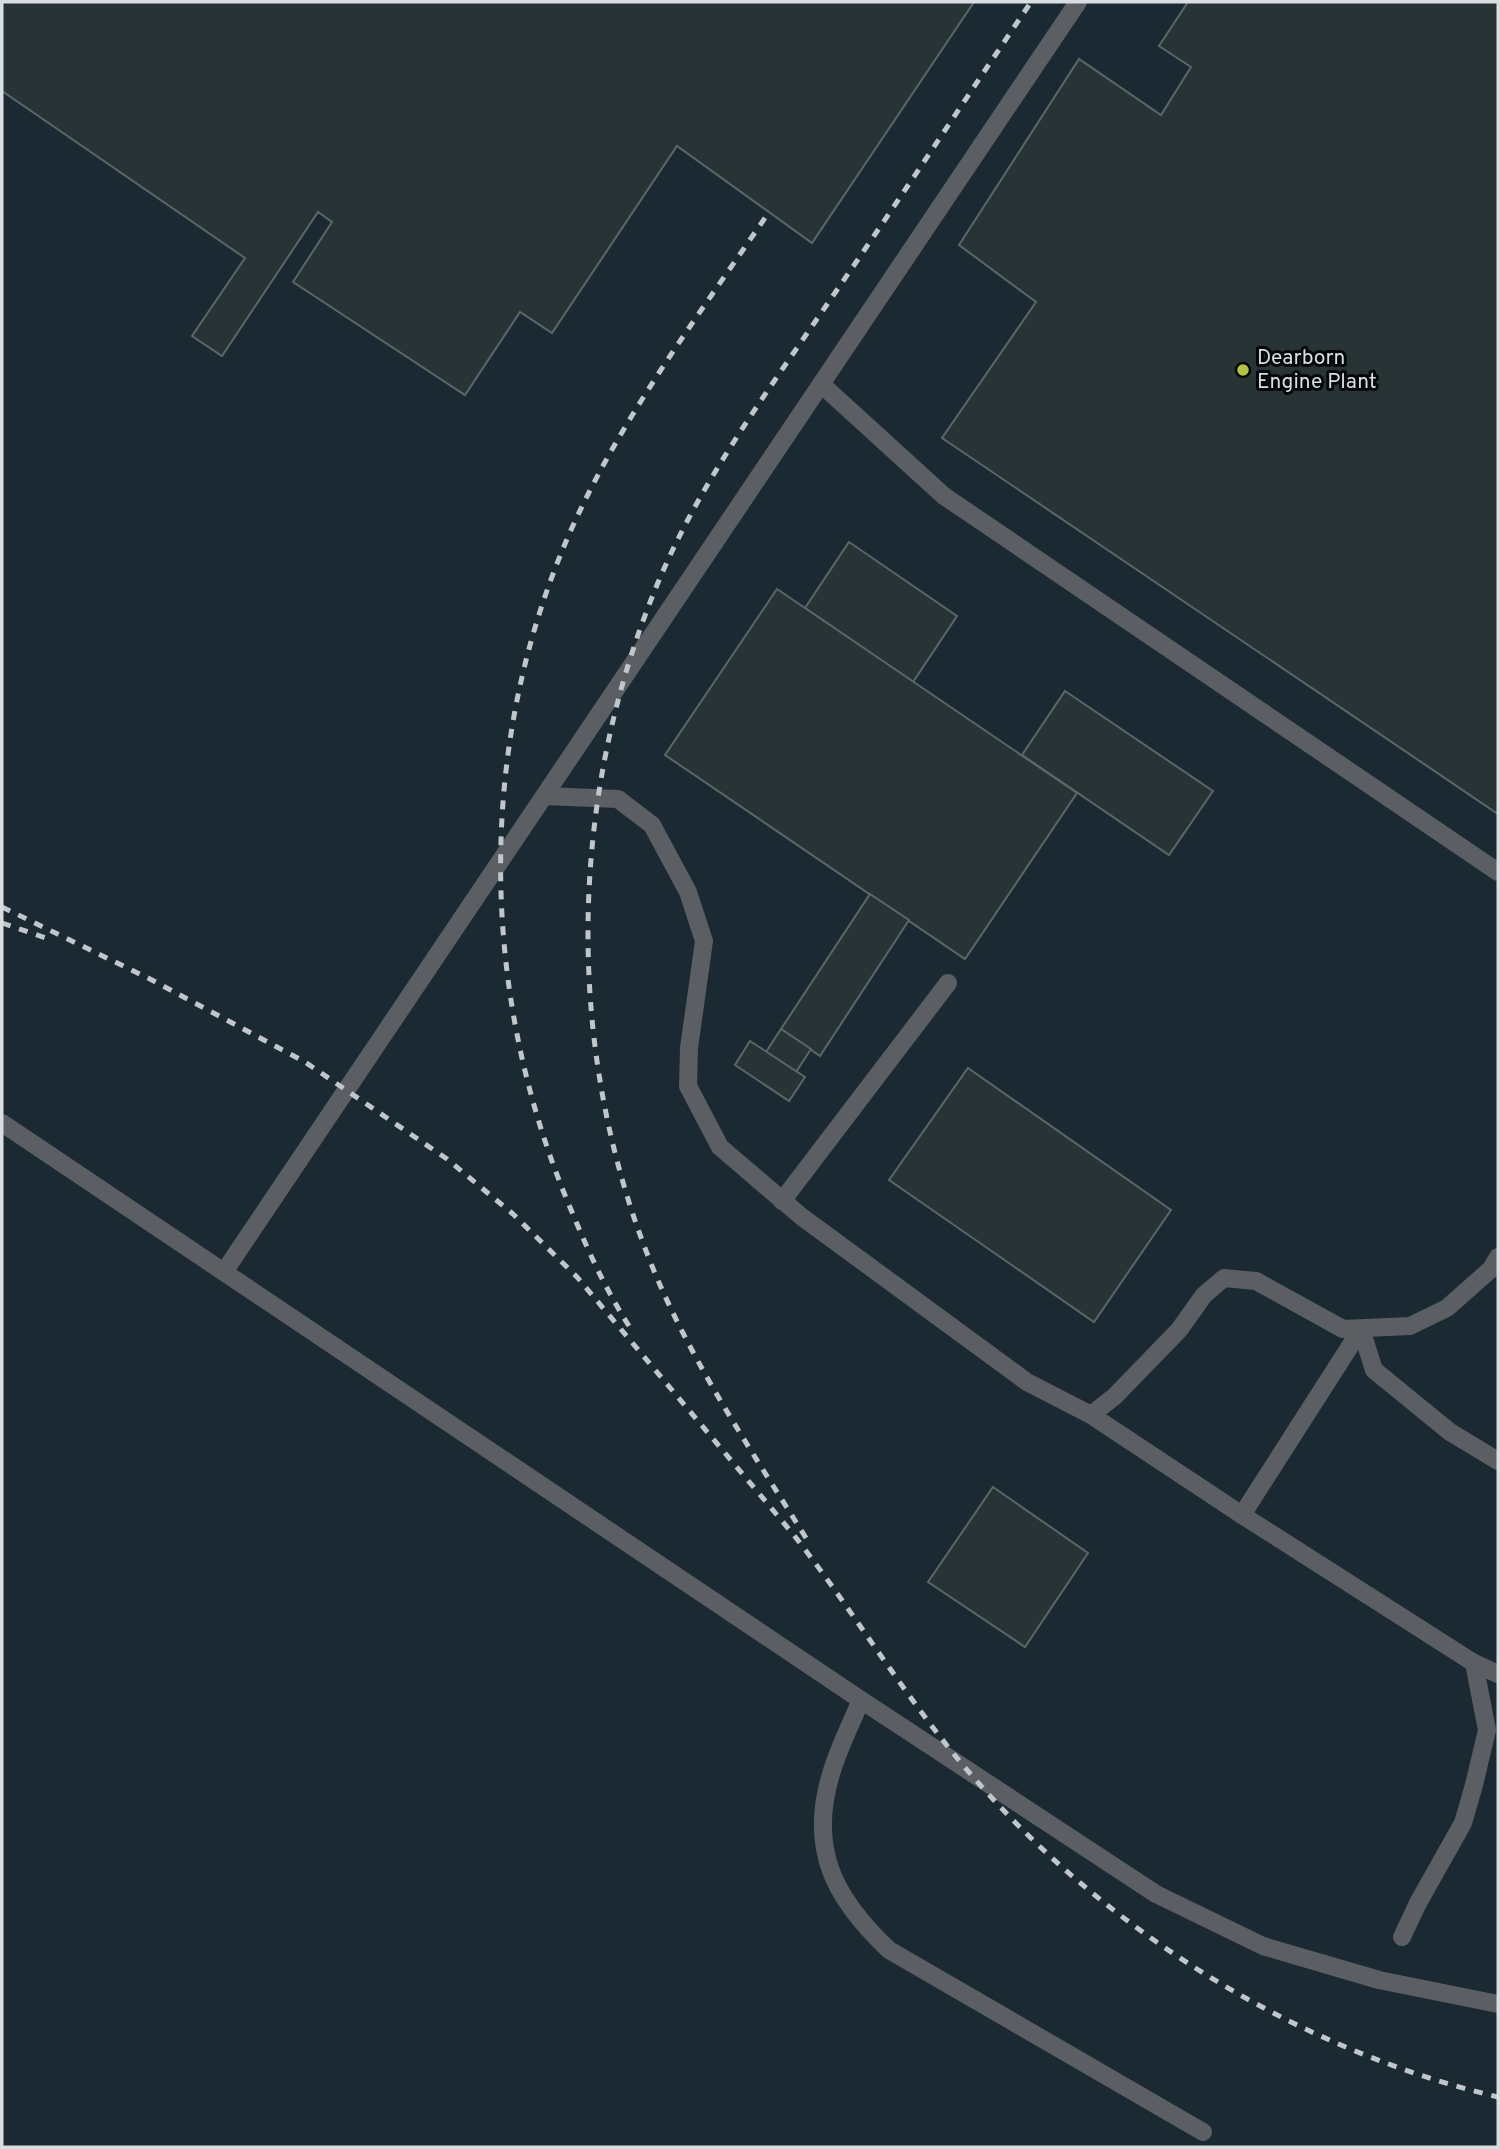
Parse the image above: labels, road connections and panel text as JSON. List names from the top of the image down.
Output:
{
  "places": ["Dearborn Engine Plant"]
}
